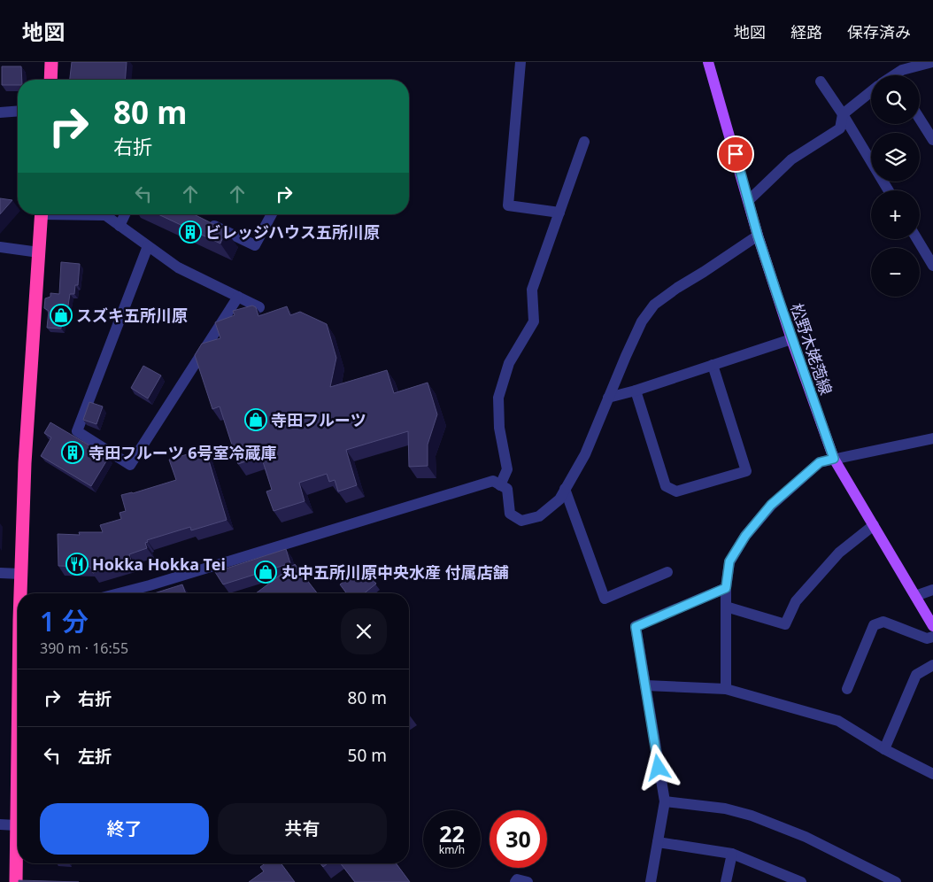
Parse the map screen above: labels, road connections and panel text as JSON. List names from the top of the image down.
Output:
{
  "streets": {
    "main road": ["松野木姥萢線"]
  },
  "places": {
    "building": ["ビレッジハウス五所川原", "寺田フルーツ 6号室冷蔵庫"],
    "shop": ["スズキ五所川原", "寺田フルーツ", "丸中五所川原中央水産 付属店舗"],
    "restaurant": ["Hokka Hokka Tei"]
  },
  "page": {
    "header": "地図",
    "nav": ["地図", "経路", "保存済み"],
    "map_buttons": ["+", "−"],
    "turn": ["80 m", "右折"],
    "heading": ["1 分", "390 m · 16:55"],
    "list": [
      {
        "name": "右折",
        "value": "80 m"
      },
      {
        "name": "左折",
        "value": "50 m"
      }
    ],
    "buttons": ["終了", "共有"],
    "speed": "22 km/h",
    "limit": "30"
  }
}
